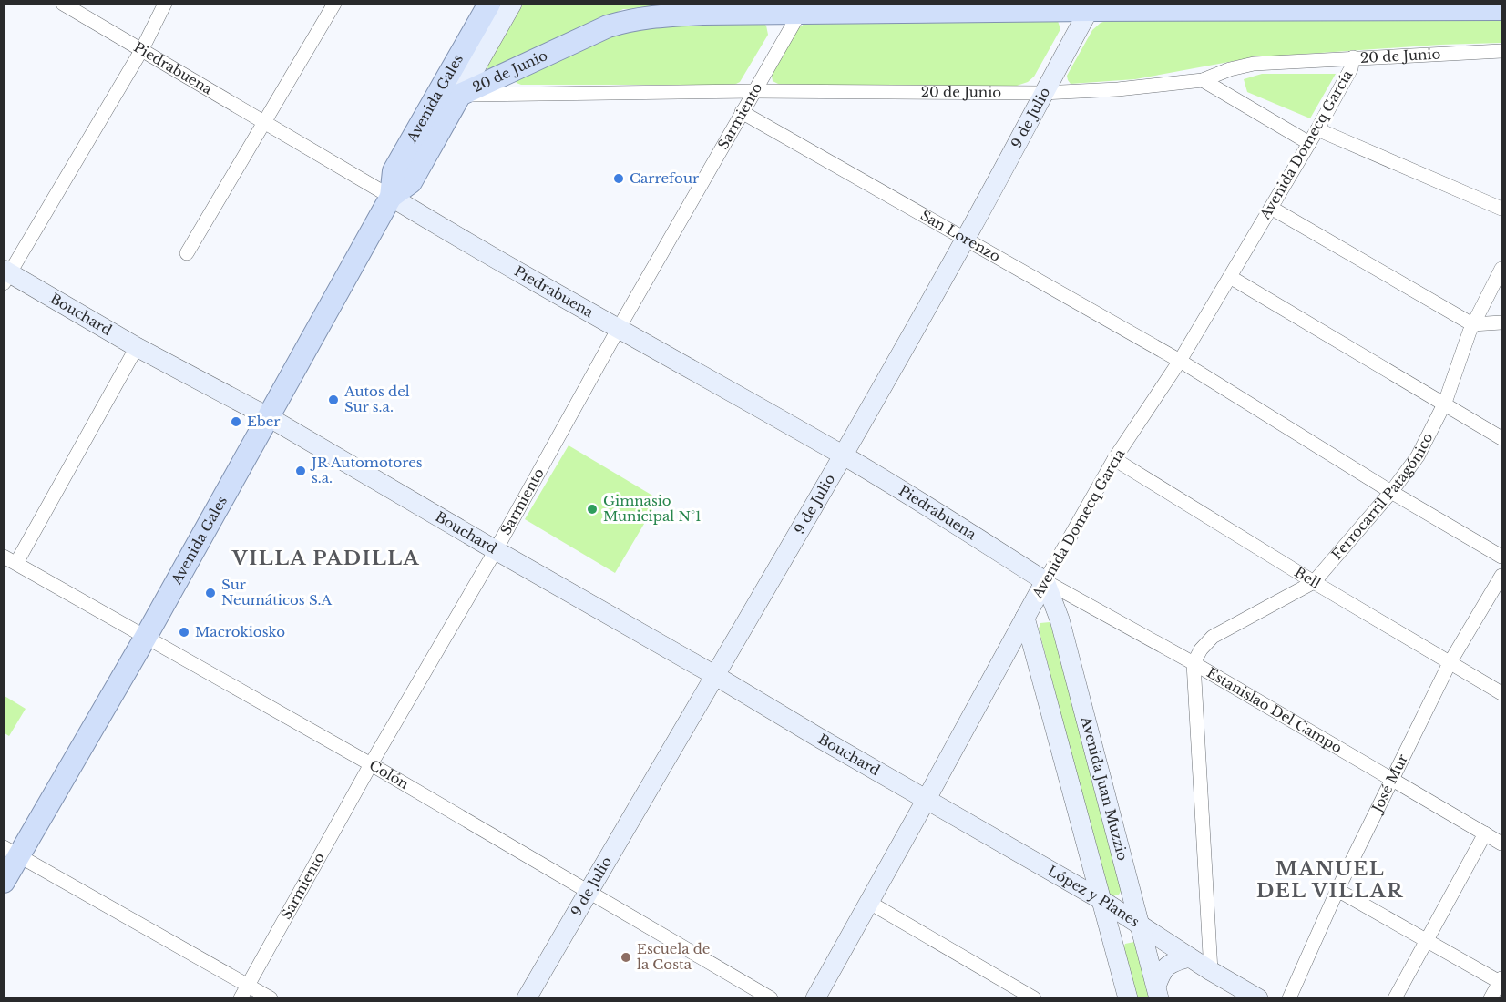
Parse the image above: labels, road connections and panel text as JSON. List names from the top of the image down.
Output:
{
  "streets": {
    "main road": [
      "20 de Junio",
      "Piedrabuena",
      "Avenida Gales",
      "9 de Julio",
      "Avenida Domecq García",
      "Bouchard",
      "Avenida Juan Muzzio",
      "López y Planes"
    ],
    "street": [
      "Sarmiento",
      "San Lorenzo",
      "Ferrocarril Patagónico",
      "Bell",
      "Estanislao Del Campo",
      "Colón",
      "José Mur"
    ]
  },
  "crossings": [
    ["20 de Junio", "Avenida Gales"],
    ["20 de Junio", "Sarmiento"],
    ["20 de Junio", "9 de Julio"],
    ["20 de Junio", "Avenida Domecq García"],
    ["Piedrabuena", "Avenida Gales"],
    ["Piedrabuena", "Sarmiento"],
    ["Piedrabuena", "9 de Julio"],
    ["Piedrabuena", "Avenida Domecq García"],
    ["Piedrabuena", "Estanislao Del Campo"],
    ["Piedrabuena", "Avenida Juan Muzzio"],
    ["Avenida Gales", "Bouchard"],
    ["Avenida Gales", "Colón"],
    ["Sarmiento", "San Lorenzo"],
    ["Sarmiento", "Bouchard"],
    ["Sarmiento", "Colón"],
    ["9 de Julio", "San Lorenzo"],
    ["9 de Julio", "Bouchard"],
    ["9 de Julio", "Colón"],
    ["Avenida Domecq García", "San Lorenzo"],
    ["Avenida Domecq García", "Bouchard"],
    ["Avenida Domecq García", "Bell"],
    ["Avenida Domecq García", "Estanislao Del Campo"],
    ["Avenida Domecq García", "Avenida Juan Muzzio"],
    ["Avenida Domecq García", "López y Planes"],
    ["San Lorenzo", "Ferrocarril Patagónico"],
    ["Bouchard", "López y Planes"],
    ["Ferrocarril Patagónico", "Bell"],
    ["Ferrocarril Patagónico", "Estanislao Del Campo"],
    ["Bell", "José Mur"],
    ["Estanislao Del Campo", "José Mur"],
    ["Estanislao Del Campo", "Avenida Juan Muzzio"],
    ["Avenida Juan Muzzio", "López y Planes"]
  ],
  "districts": ["VILLA PADILLA", "MANUEL DEL VILLAR"],
  "places": [
    "Carrefour",
    "Autos del Sur s.a.",
    "Eber",
    "JR Automotores s.a.",
    "Gimnasio Municipal N°1",
    "Sur Neumáticos S.A",
    "Macrokiosko",
    "Escuela de la Costa"
  ]
}
